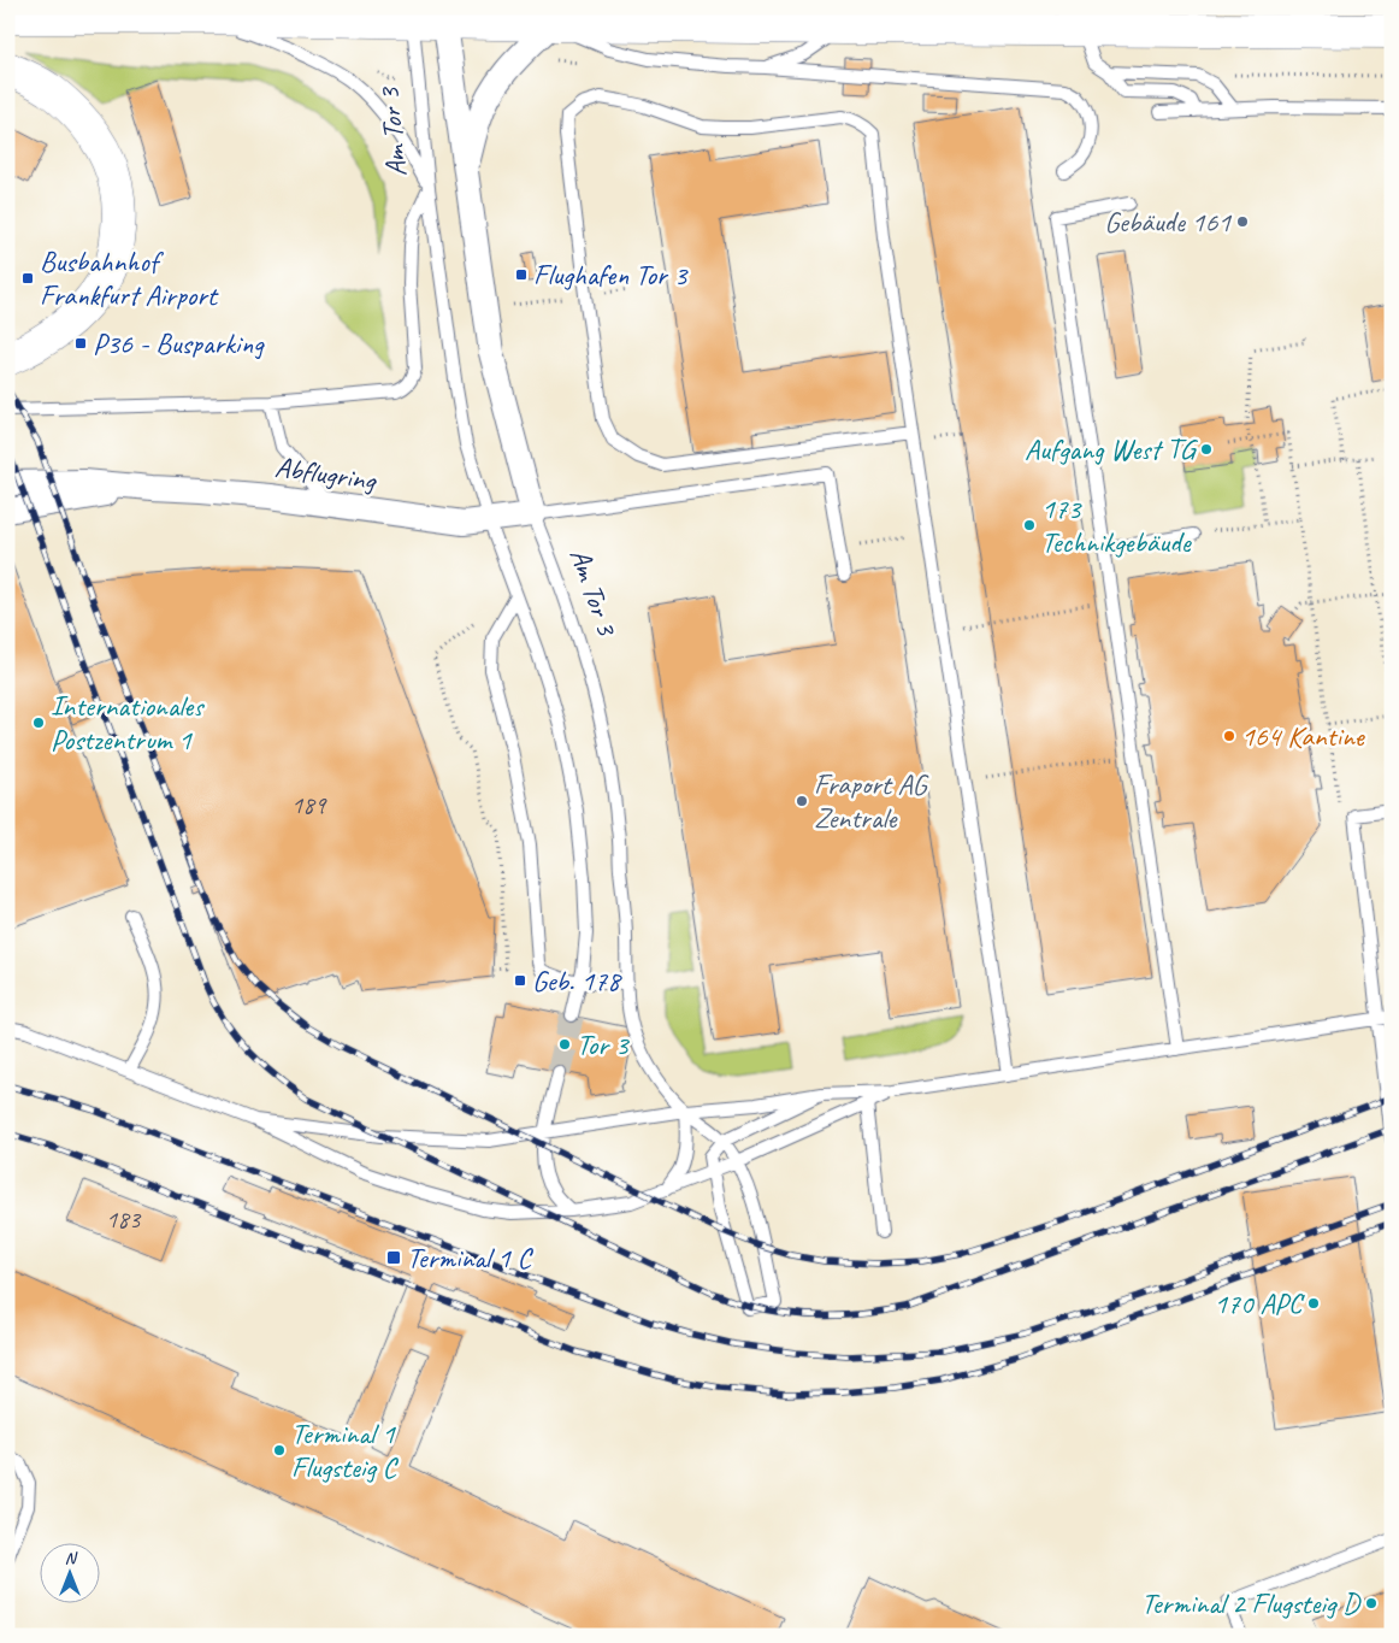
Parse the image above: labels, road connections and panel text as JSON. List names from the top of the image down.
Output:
{
  "streets": {
    "street": ["Am Tor 3", "Abflugring"]
  },
  "crossings": [
    ["Am Tor 3", "Abflugring"]
  ],
  "places": {
    "other": [
      "Gebäude 161",
      "Aufgang West TG",
      "173 Technikgebäude",
      "Internationales Postzentrum 1",
      "164 Kantine",
      "Fraport AG Zentrale",
      "Tor 3",
      "170 APC",
      "Terminal 1 Flugsteig C",
      "Terminal 2 Flugsteig D"
    ],
    "transit": [
      "Flughafen Tor 3",
      "Busbahnhof Frankfurt Airport",
      "P36 - Busparking",
      "Geb. 178",
      "Terminal 1 C"
    ]
  },
  "house_numbers": ["189", "183"],
  "north": "top"
}
